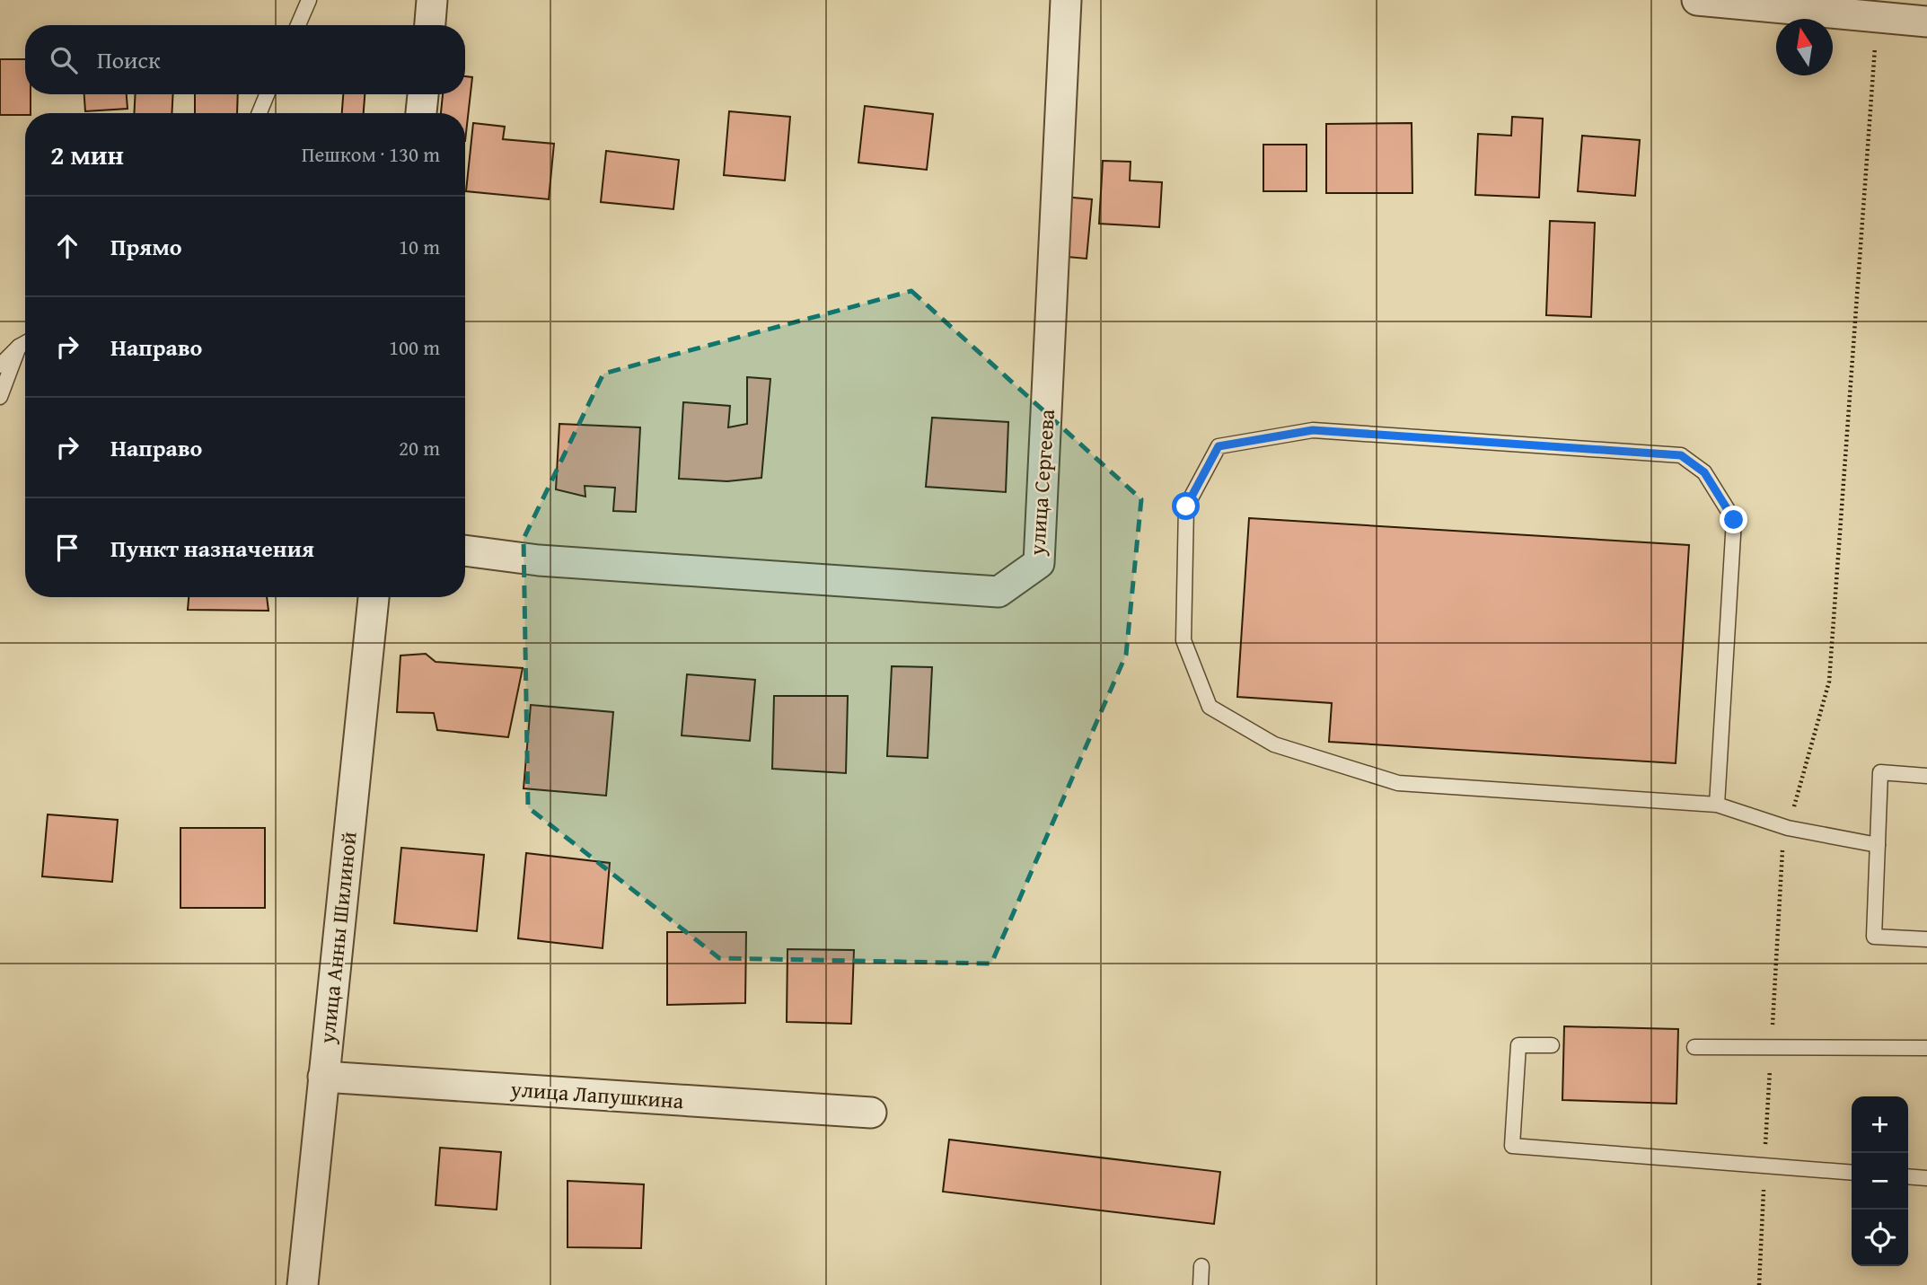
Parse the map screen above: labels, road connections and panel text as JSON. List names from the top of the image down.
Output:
{
  "streets": {
    "street": ["улица Сергеева", "улица Анны Шилиной", "улица Лапушкина"]
  },
  "crossings": [
    ["улица Анны Шилиной", "улица Лапушкина"]
  ],
  "north": "top",
  "page": {
    "search": "Поиск",
    "heading": ["2 мин", "Пешком · 130 m"],
    "list": [
      ["Прямо", "10 m"],
      ["Направо", "100 m"],
      ["Направо", "20 m"],
      "Пункт назначения"
    ],
    "map_buttons": ["+", "−"]
  }
}
